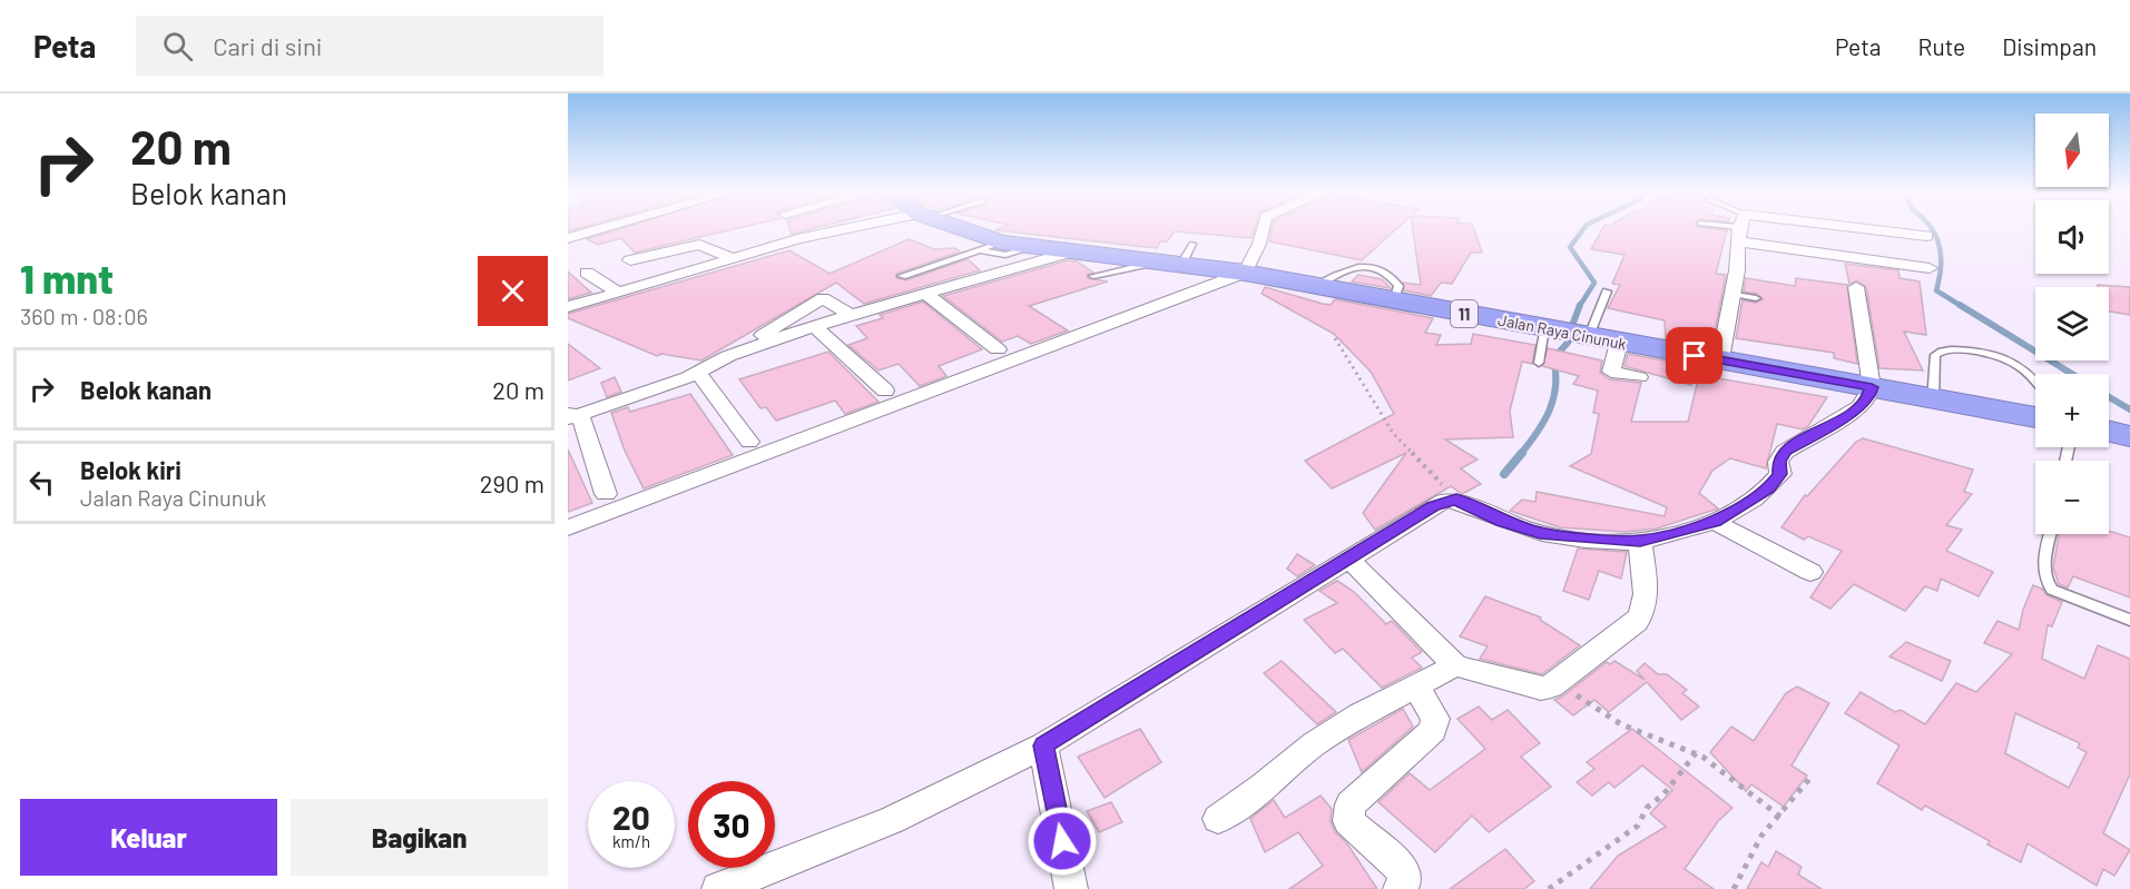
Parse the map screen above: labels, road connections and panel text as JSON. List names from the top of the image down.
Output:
{
  "streets": {
    "highway": ["11", "Jalan Raya Cinunuk"]
  },
  "north": "bottom",
  "page": {
    "header": "Peta",
    "search": "Cari di sini",
    "nav": ["Peta", "Rute", "Disimpan"],
    "turn": ["20 m", "Belok kanan"],
    "map_buttons": ["+", "−"],
    "heading": ["1 mnt", "360 m · 08:06"],
    "list": [
      {
        "name": "Belok kanan",
        "value": "20 m"
      },
      {
        "name": "Belok kiri",
        "note": "Jalan Raya Cinunuk",
        "value": "290 m"
      }
    ],
    "speed": "20 km/h",
    "limit": "30",
    "buttons": ["Keluar", "Bagikan"]
  }
}
